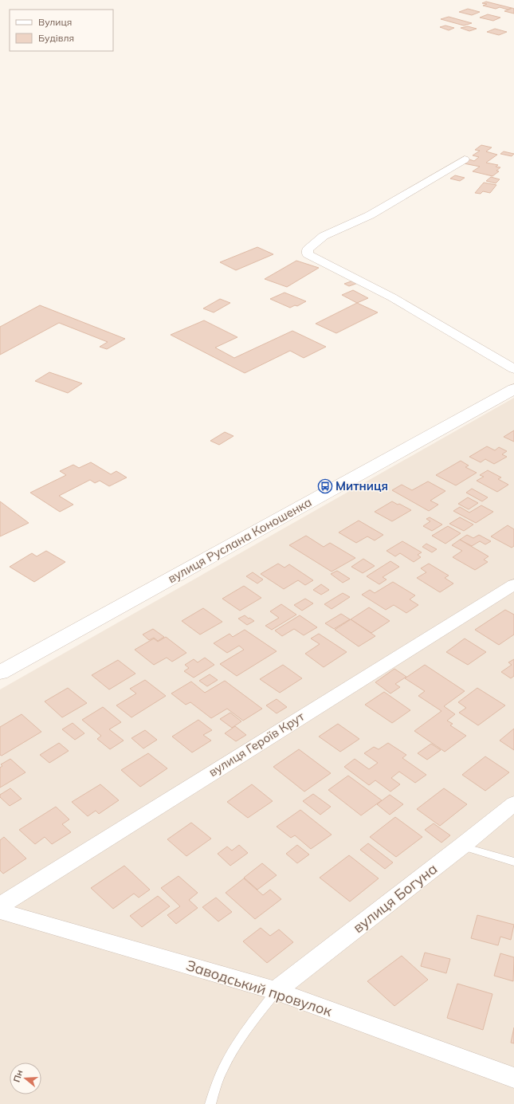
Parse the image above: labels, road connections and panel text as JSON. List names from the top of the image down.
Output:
{
  "streets": {
    "street": [
      "вулиця Руслана Коношенка",
      "вулиця Героїв Крут",
      "вулиця Богуна",
      "Заводський провулок"
    ]
  },
  "crossings": [
    ["вулиця Богуна", "Заводський провулок"]
  ],
  "places": {
    "bus stop": ["Митниця"]
  },
  "legend": ["Вулиця", "Будівля"],
  "north": "left"
}
